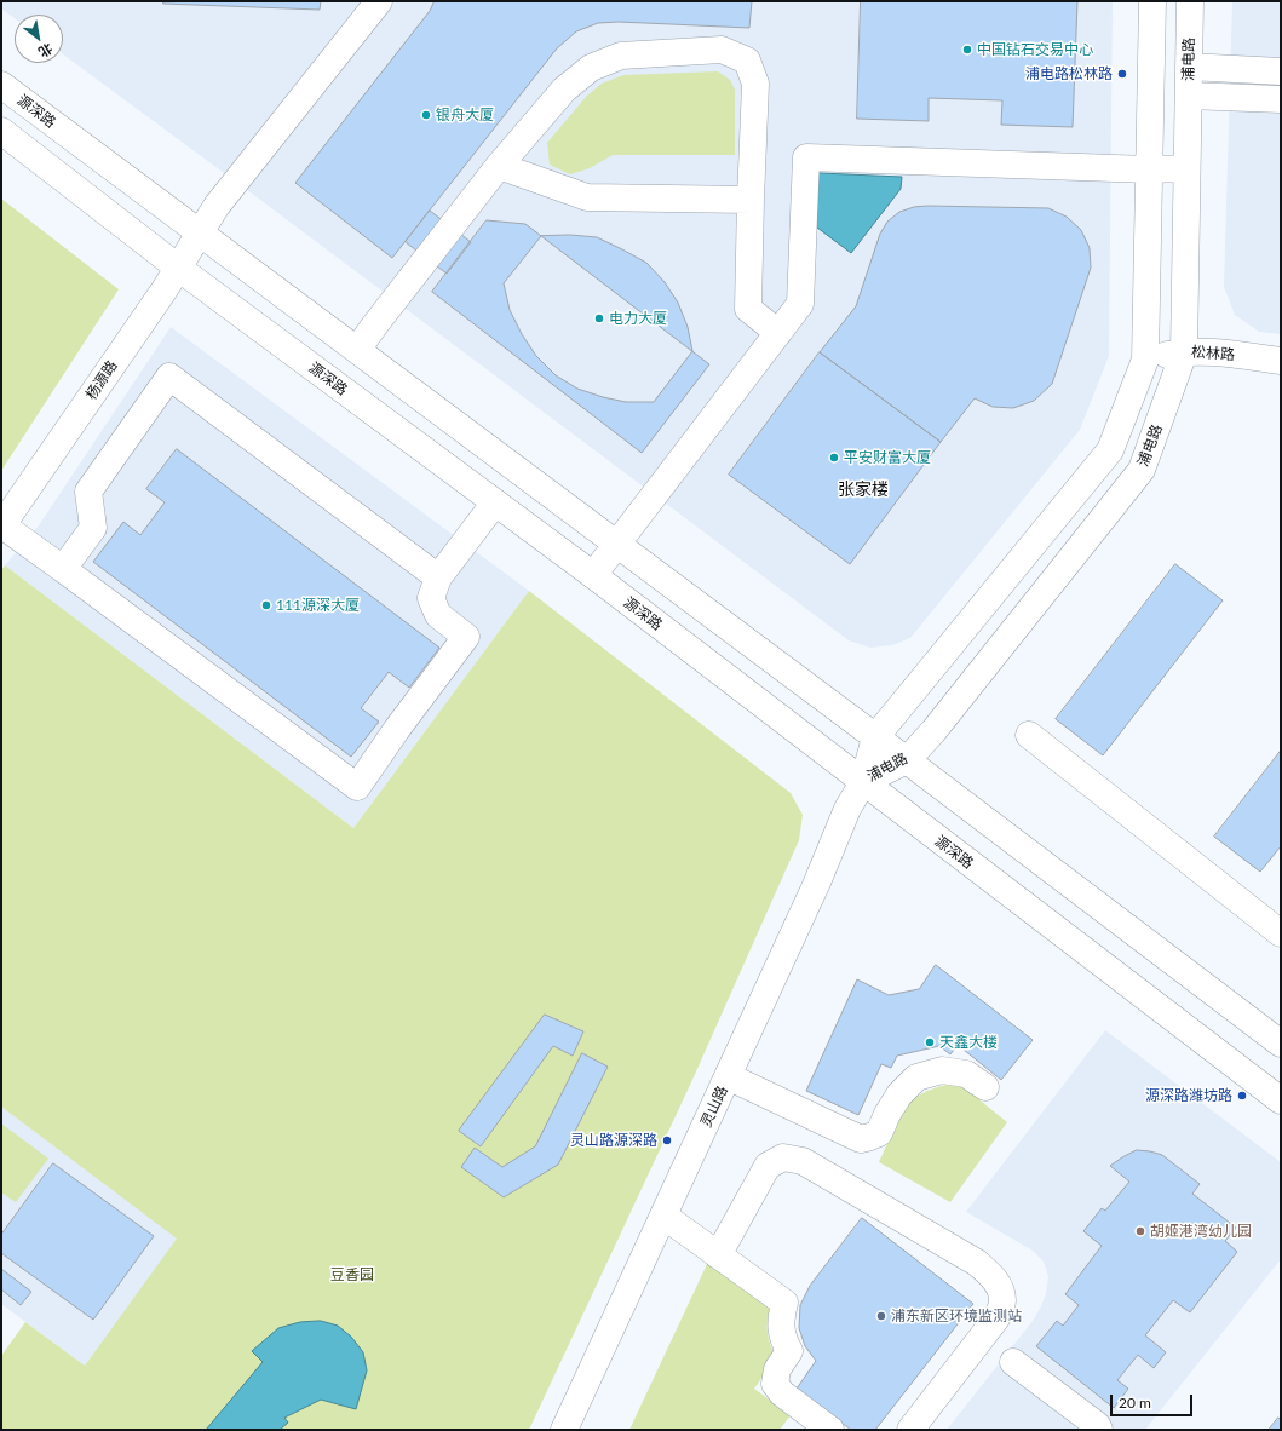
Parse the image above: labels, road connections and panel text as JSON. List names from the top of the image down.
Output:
{
  "streets": {
    "main road": [
      "浦电路",
      "源深路",
      "松林路",
      "杨源路",
      "灵山路"
    ]
  },
  "crossings": [
    ["浦电路", "源深路"],
    ["浦电路", "松林路"],
    ["浦电路", "灵山路"],
    ["源深路", "杨源路"],
    ["源深路", "灵山路"]
  ],
  "districts": ["张家楼"],
  "parks": ["豆香园"],
  "places": [
    "中国钻石交易中心",
    "浦电路松林路",
    "银舟大厦",
    "电力大厦",
    "平安财富大厦",
    "111源深大厦",
    "天鑫大楼",
    "源深路潍坊路",
    "灵山路源深路",
    "胡姬港湾幼儿园",
    "浦东新区环境监测站"
  ],
  "scale_bar": "20 m",
  "north": "bottom right"
}
